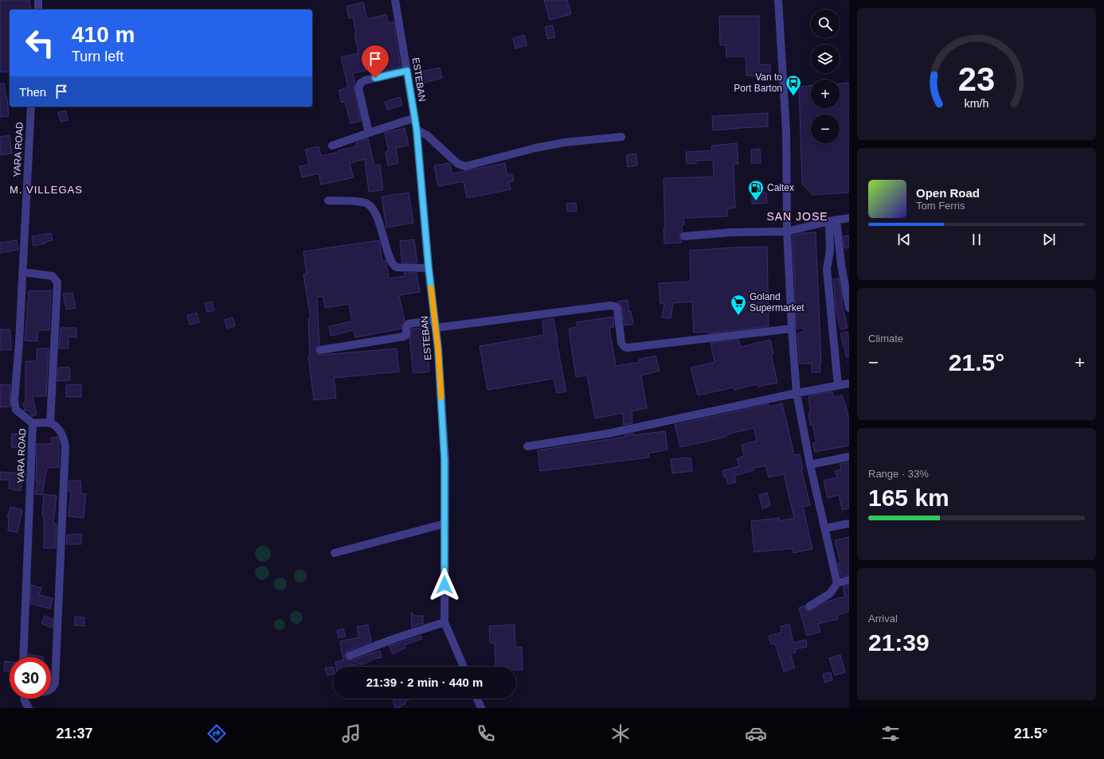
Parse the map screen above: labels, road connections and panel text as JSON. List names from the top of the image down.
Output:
{
  "streets": {
    "street": ["ESTEBAN", "YARA ROAD"]
  },
  "districts": ["M. VILLEGAS", "SAN JOSE"],
  "places": {
    "bus stop": ["Van to Port Barton"],
    "fuel station": ["Caltex"],
    "supermarket": ["Goland Supermarket"]
  },
  "page": {
    "map_buttons": ["+", "−"],
    "turn": ["410 m", "Turn left"],
    "then": "Then",
    "song": ["Open Road", "Tom Ferris"],
    "tile": [
      "Climate",
      ["Range · 33%", "165 km"],
      ["Arrival", "21:39"]
    ],
    "heat": ["−", "21.5°", "+"],
    "limit": "30",
    "trip": "21:39 · 2 min · 440 m",
    "tabs": ["21:37", "21.5°"],
    "gauge": ["23", "km/h"]
  }
}
